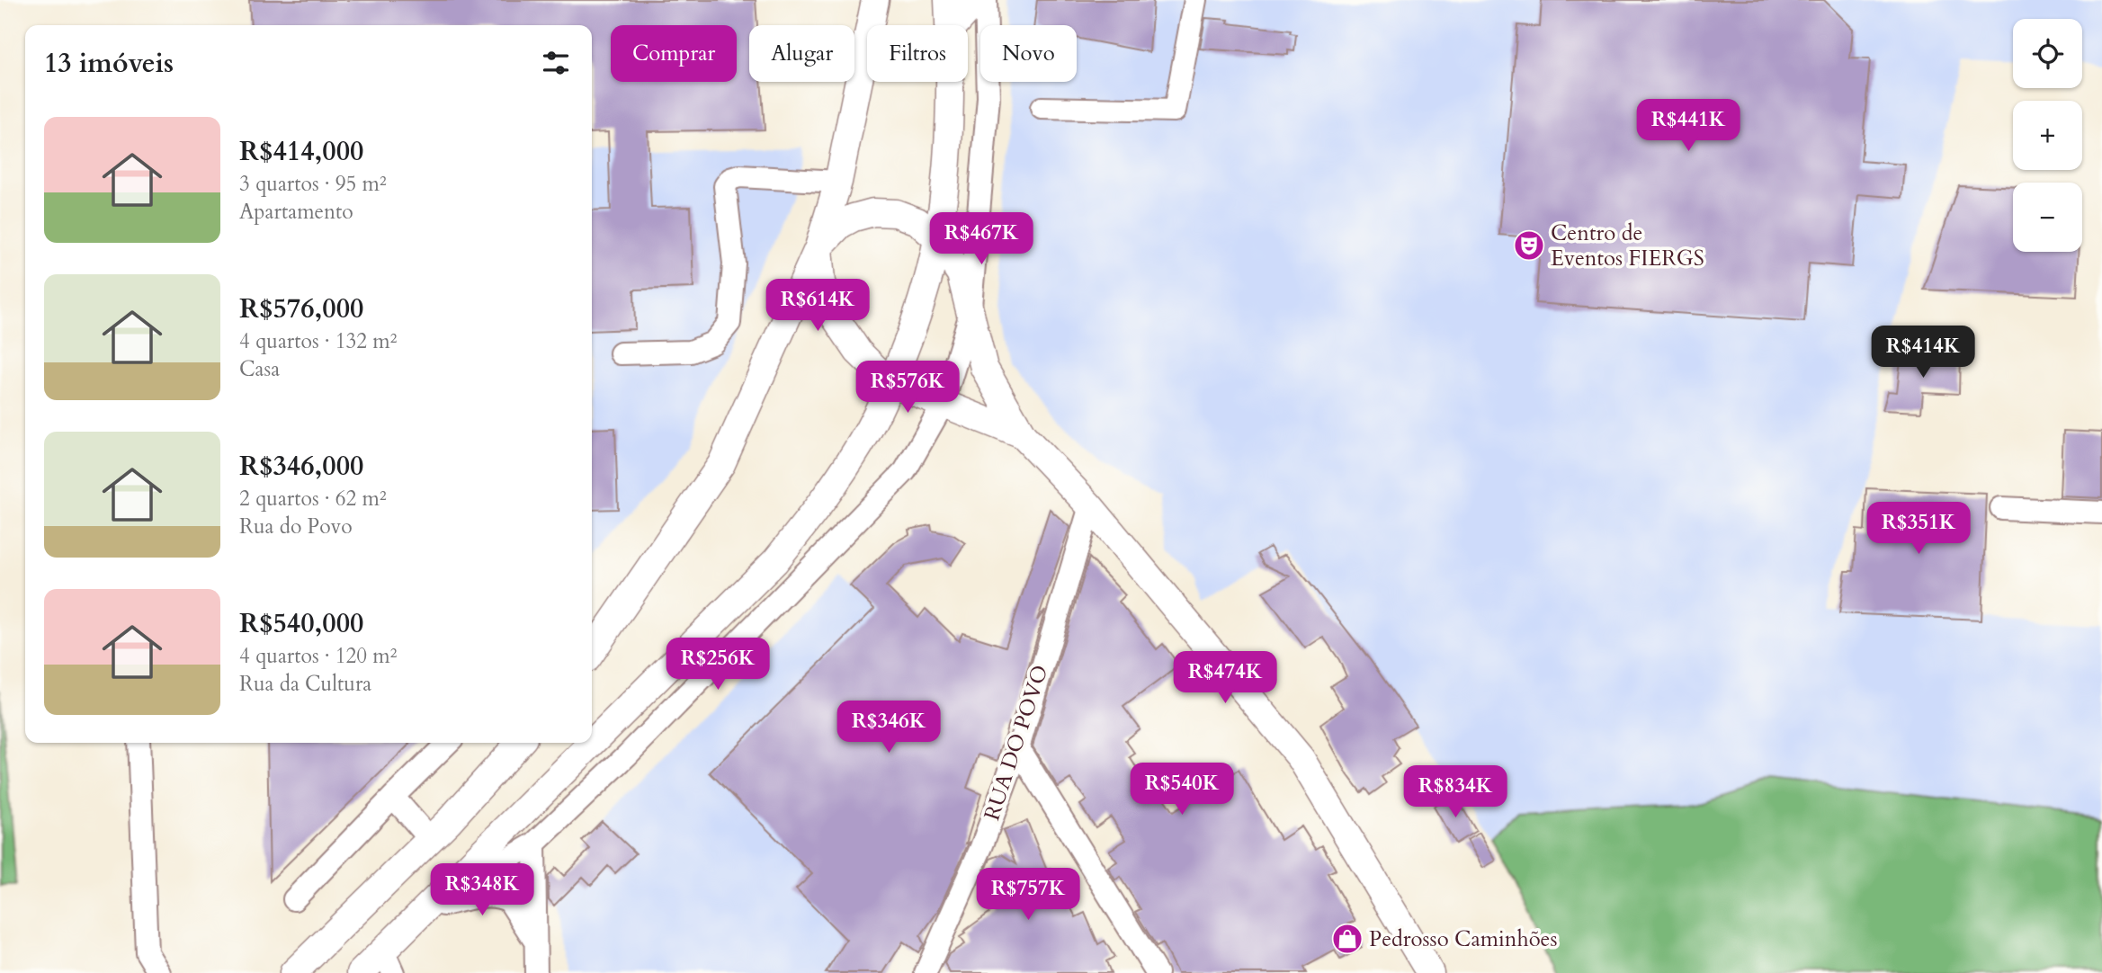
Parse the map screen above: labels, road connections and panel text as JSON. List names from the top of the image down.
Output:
{
  "streets": {
    "street": ["RUA DO POVO"]
  },
  "places": {
    "theatre": ["Centro de Eventos FIERGS"],
    "shop": ["Pedrosso Caminhões"]
  },
  "page": {
    "map_buttons": ["+", "−"],
    "chip": [
      "Comprar",
      "Alugar",
      "Filtros",
      "Novo"
    ],
    "heading": "13 imóveis",
    "price": [
      "R$441K",
      "R$467K",
      "R$614K",
      "R$414K",
      "R$576K",
      "R$351K",
      "R$256K",
      "R$474K",
      "R$346K",
      "R$540K",
      "R$834K",
      "R$348K",
      "R$757K"
    ],
    "list": [
      {
        "name": "R$414,000",
        "note": "3 quartos · 95 m² · Apartamento"
      },
      {
        "name": "R$576,000",
        "note": "4 quartos · 132 m² · Casa"
      },
      {
        "name": "R$346,000",
        "note": "2 quartos · 62 m² · Rua do Povo"
      },
      {
        "name": "R$540,000",
        "note": "4 quartos · 120 m² · Rua da Cultura"
      }
    ]
  }
}
